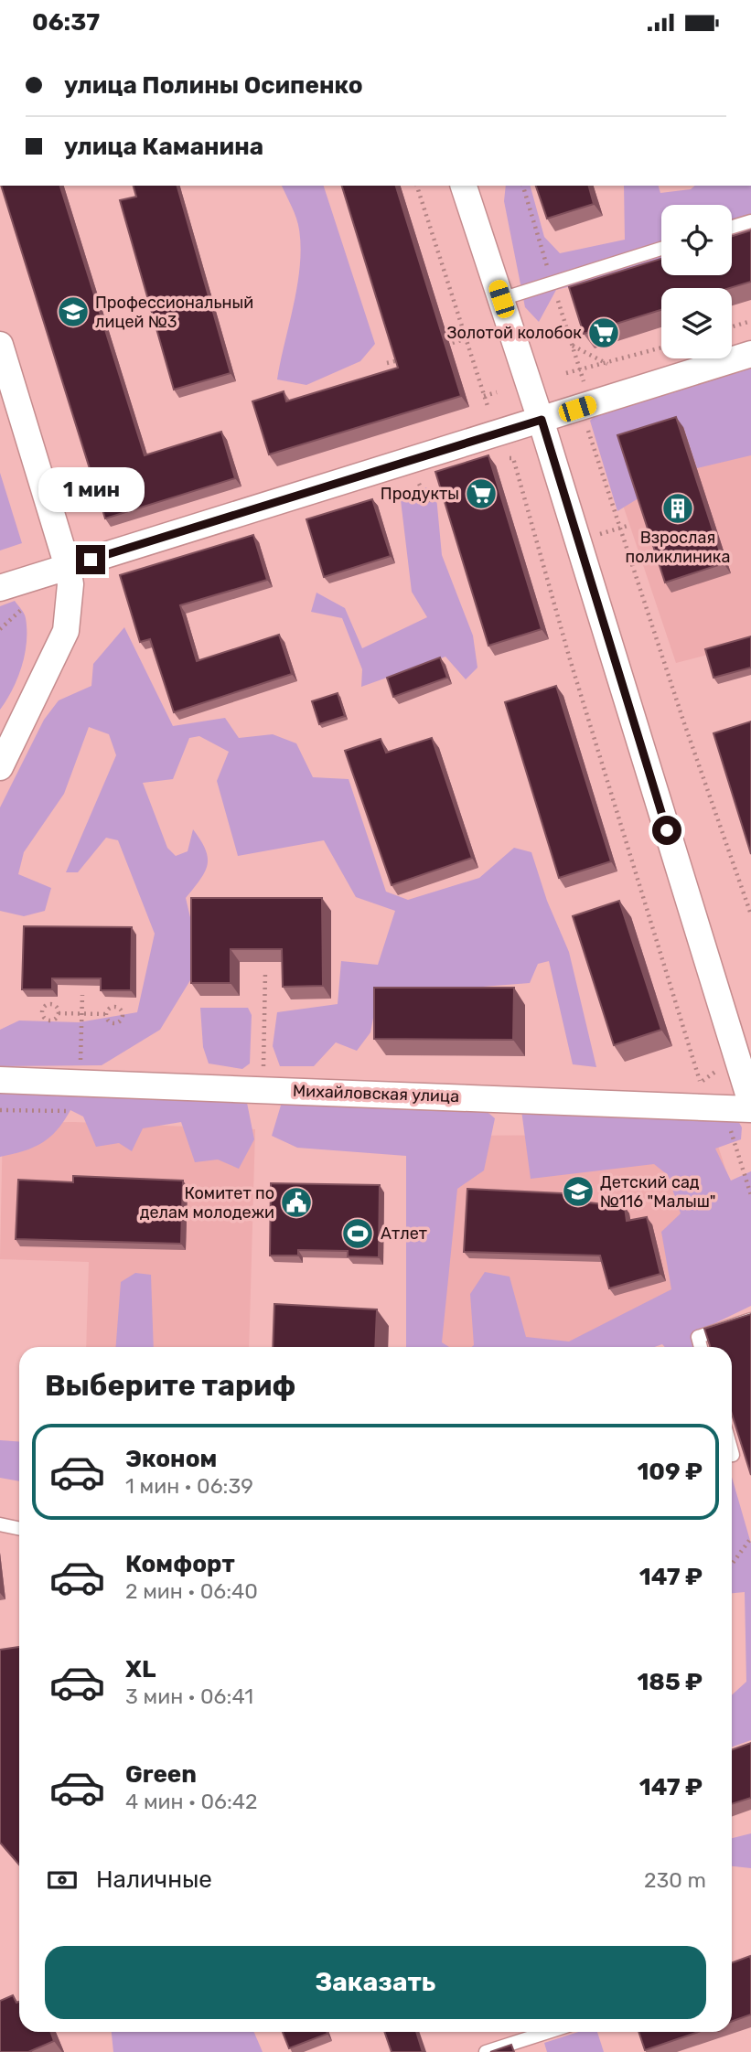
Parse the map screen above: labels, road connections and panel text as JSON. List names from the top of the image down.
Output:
{
  "streets": {
    "street": ["Михайловская улица"]
  },
  "places": {
    "school or university": ["Профессиональный лицей №3", "Детский сад №116 \"Малыш\""],
    "supermarket": ["Золотой колобок", "Продукты"],
    "building": ["Взрослая поликлиника"],
    "public building": ["Комитет по делам молодежи"],
    "sports": ["Атлет"]
  },
  "page": {
    "status": "06:37",
    "banner": ["улица Полины Осипенко", "улица Каманина"],
    "bubble": "1 мин",
    "heading": "Выберите тариф",
    "list": [
      {
        "name": "Эконом",
        "note": "1 мин · 06:39",
        "value": "109 ₽"
      },
      {
        "name": "Комфорт",
        "note": "2 мин · 06:40",
        "value": "147 ₽"
      },
      {
        "name": "XL",
        "note": "3 мин · 06:41",
        "value": "185 ₽"
      },
      {
        "name": "Green",
        "note": "4 мин · 06:42",
        "value": "147 ₽"
      }
    ],
    "pay": ["Наличные", "230 m"],
    "buttons": "Заказать"
  }
}
